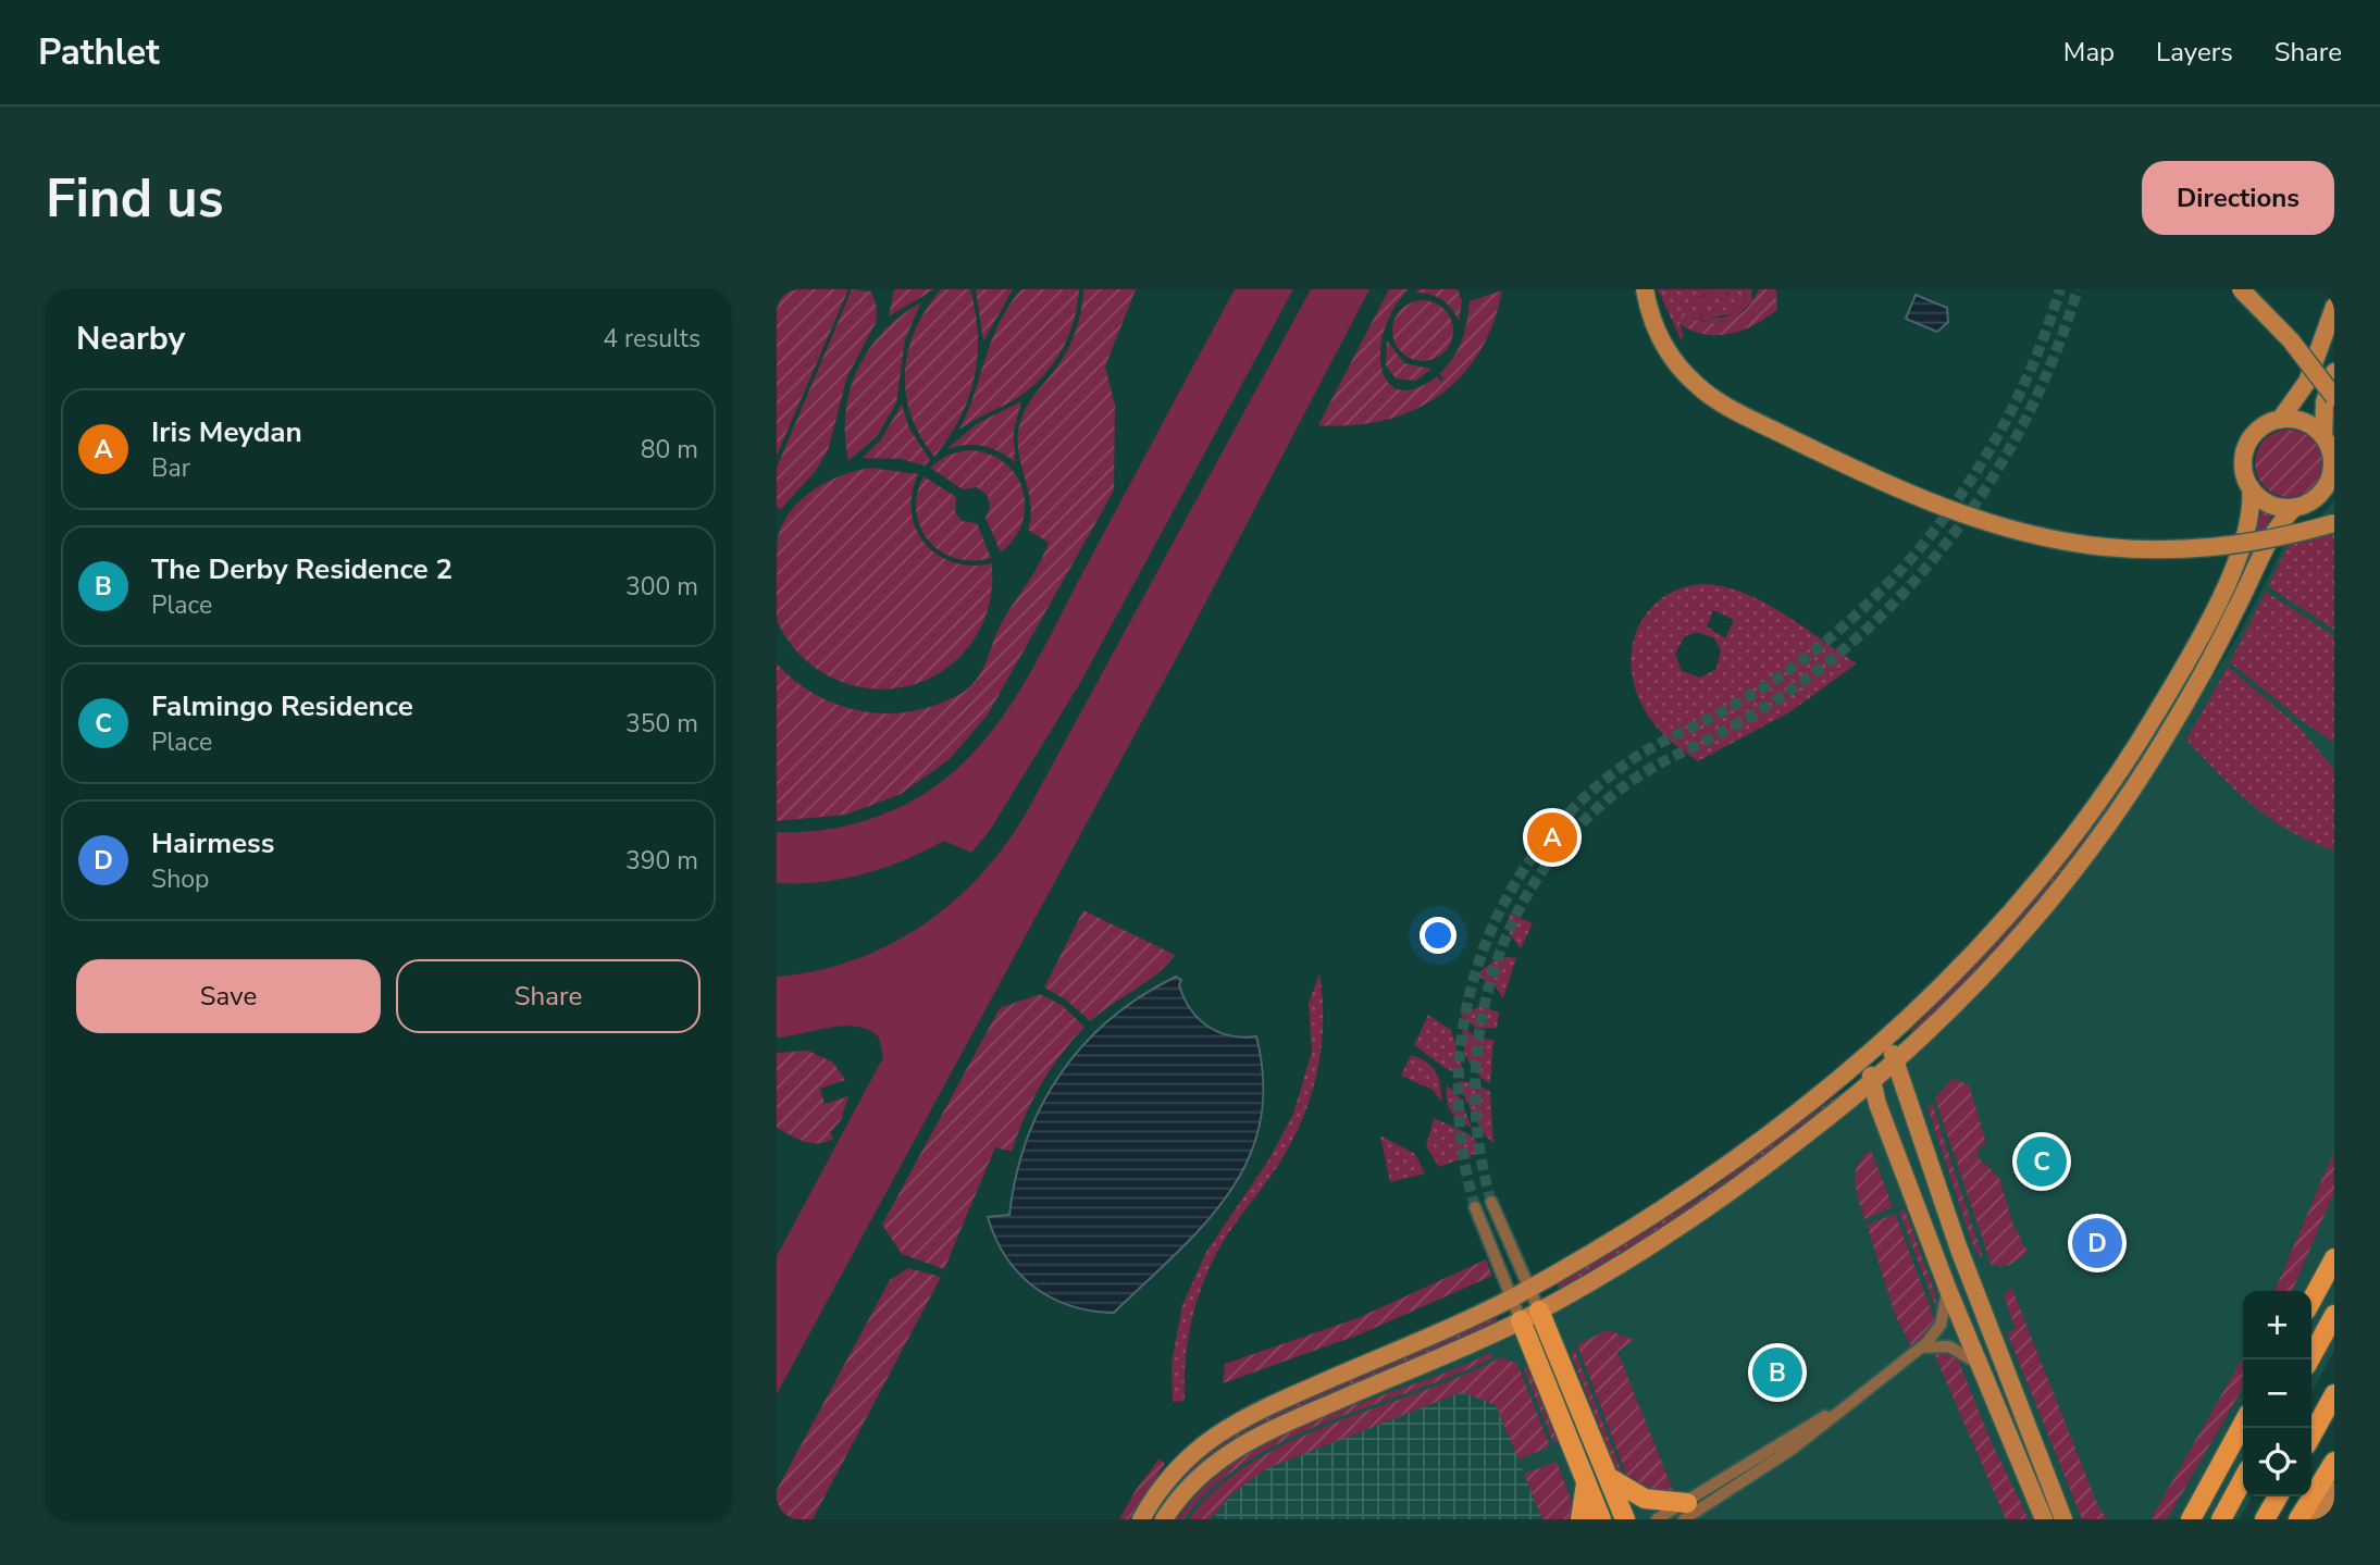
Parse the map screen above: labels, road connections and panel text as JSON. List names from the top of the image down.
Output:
{
  "page": {
    "header": "Pathlet",
    "nav": ["Map", "Layers", "Share"],
    "buttons": [
      "Directions",
      ["Save", "Share"]
    ],
    "title": "Find us",
    "heading": ["Nearby", "4 results"],
    "list": [
      {
        "mark": "A",
        "name": "Iris Meydan",
        "note": "Bar",
        "value": "80 m"
      },
      {
        "mark": "B",
        "name": "The Derby Residence 2",
        "note": "Place",
        "value": "300 m"
      },
      {
        "mark": "C",
        "name": "Falmingo Residence",
        "note": "Place",
        "value": "350 m"
      },
      {
        "mark": "D",
        "name": "Hairmess",
        "note": "Shop",
        "value": "390 m"
      }
    ],
    "pins": [
      "A",
      "C",
      "D",
      "B"
    ],
    "map_buttons": ["+", "−"]
  }
}
